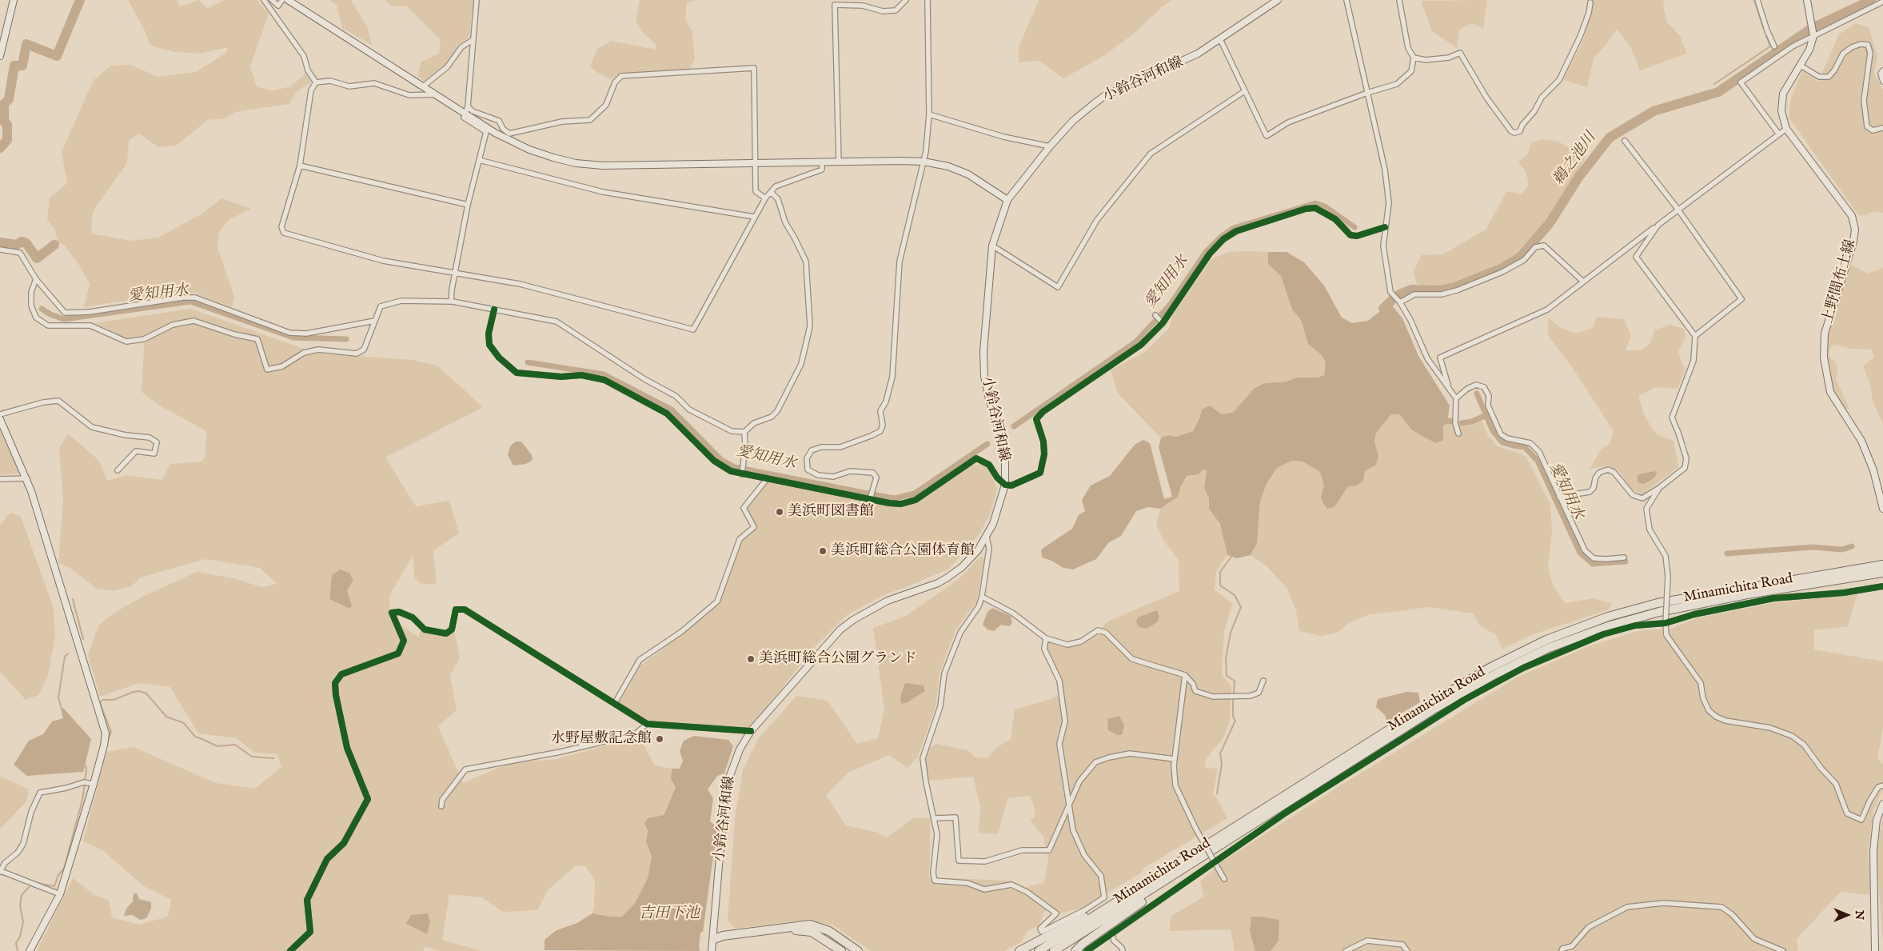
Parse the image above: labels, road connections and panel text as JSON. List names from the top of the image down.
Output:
{
  "streets": {
    "highway": ["Minamichita Road"],
    "main road": ["小鈴谷河和線", "上野間布土線"]
  },
  "water": ["鵜之池川", "愛知用水", "吉田下池"],
  "places": [
    "美浜町図書館",
    "美浜町総合公園体育館",
    "美浜町総合公園グランド",
    "水野屋敷記念館"
  ],
  "north": "right"
}
